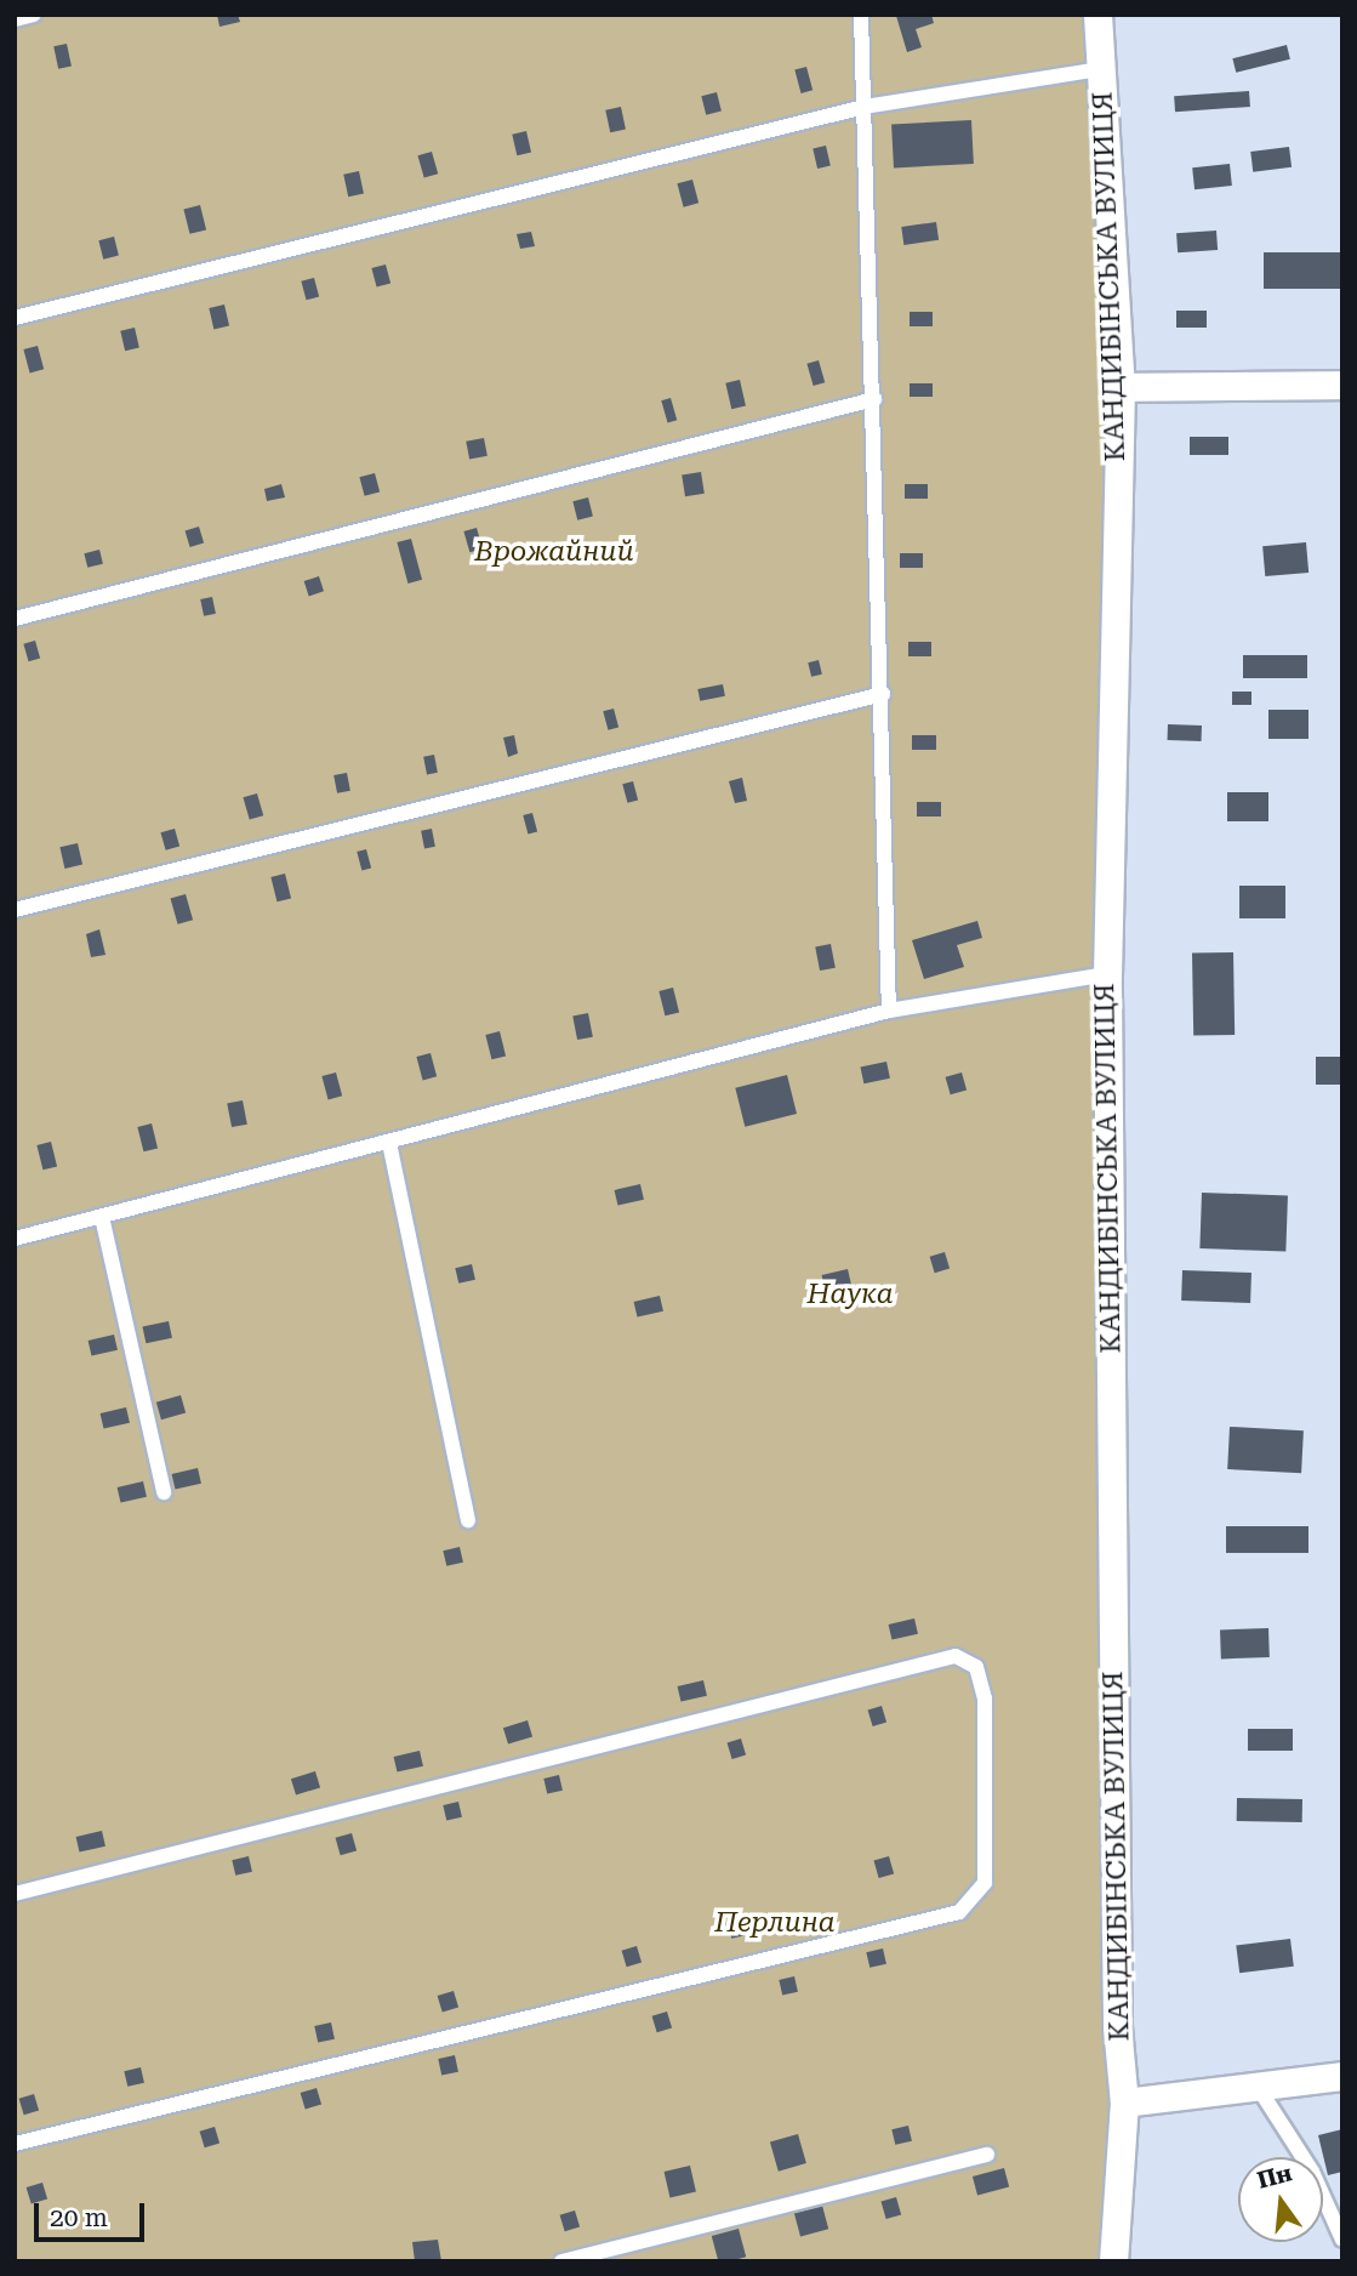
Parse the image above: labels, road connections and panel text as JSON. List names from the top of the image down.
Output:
{
  "streets": {
    "street": ["КАНДИБІНСЬКА ВУЛИЦЯ"]
  },
  "parks": ["Врожайний", "Наука", "Перлина"],
  "scale_bar": "20 m",
  "north": "top"
}
